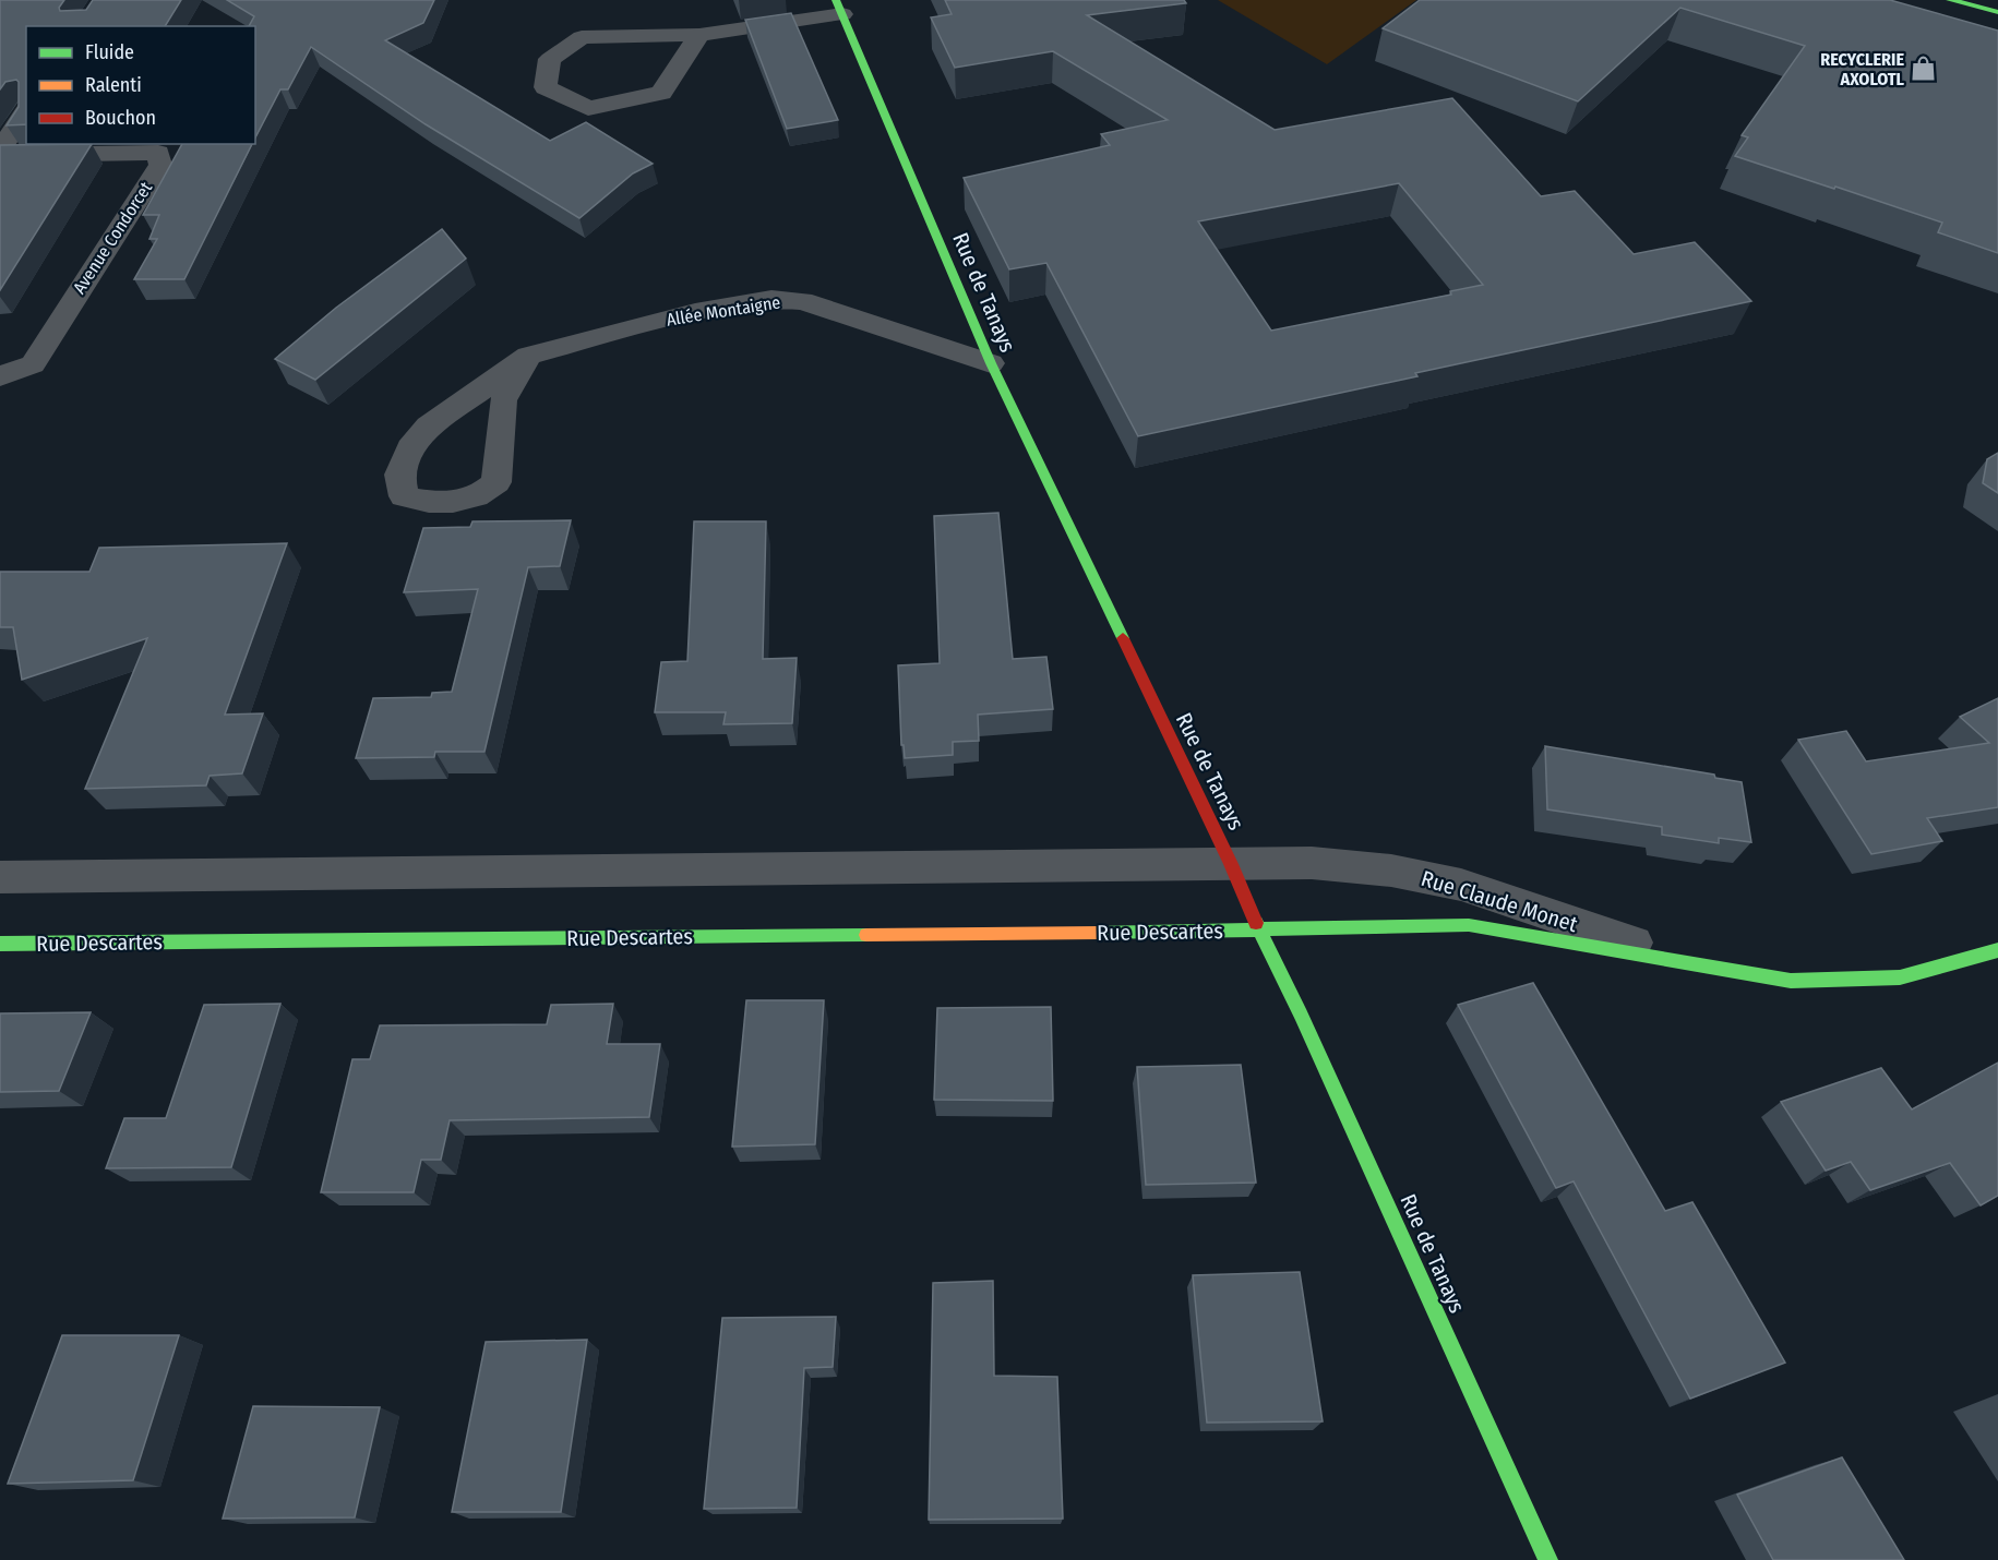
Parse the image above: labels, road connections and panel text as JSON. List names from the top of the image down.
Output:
{
  "streets": {
    "street": [
      "Avenue Condorcet",
      "Rue de Tanays",
      "Allée Montaigne",
      "Rue Claude Monet",
      "Rue Descartes"
    ]
  },
  "crossings": [
    ["Rue de Tanays", "Allée Montaigne"],
    ["Rue de Tanays", "Rue Claude Monet"],
    ["Rue de Tanays", "Rue Descartes"],
    ["Rue Claude Monet", "Rue Descartes"]
  ],
  "places": {
    "shop": ["RECYCLERIE AXOLOTL"]
  },
  "legend": ["Fluide", "Ralenti", "Bouchon"]
}
